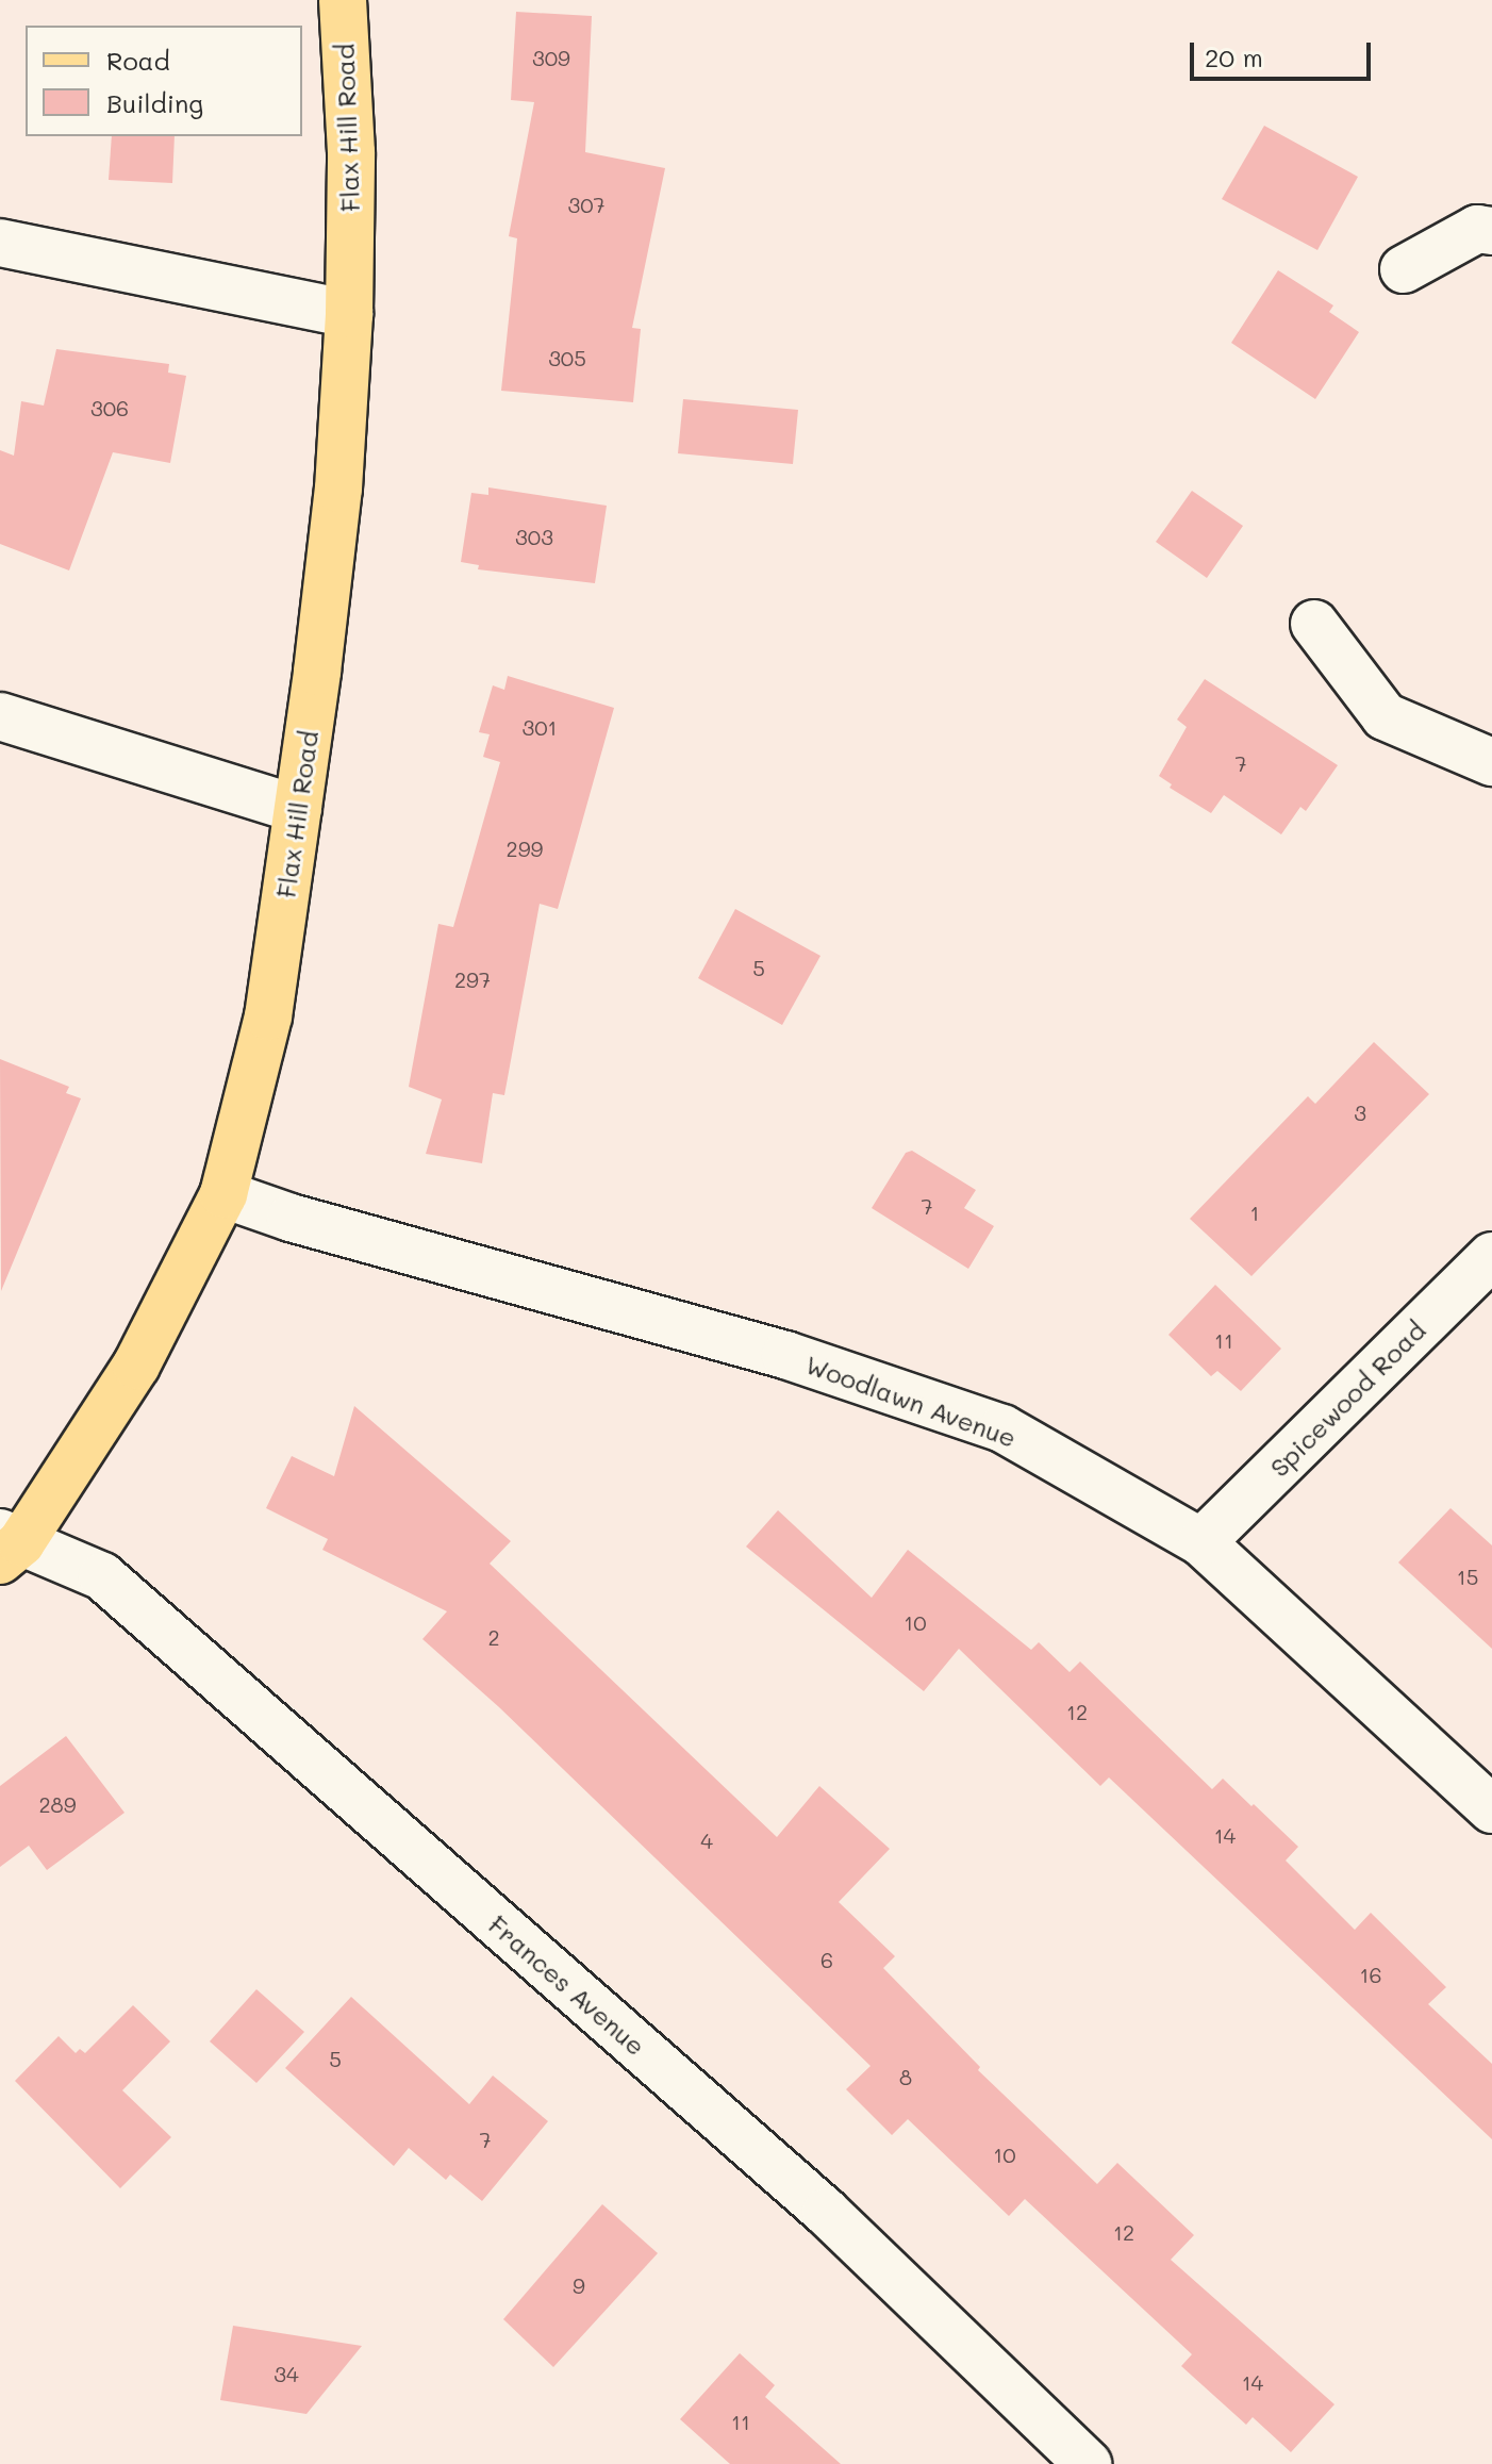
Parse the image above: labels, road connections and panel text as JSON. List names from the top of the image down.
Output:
{
  "streets": {
    "main road": ["Flax Hill Road"],
    "street": ["Spicewood Road", "Woodlawn Avenue", "Frances Avenue"]
  },
  "crossings": [
    ["Flax Hill Road", "Woodlawn Avenue"],
    ["Flax Hill Road", "Frances Avenue"],
    ["Spicewood Road", "Woodlawn Avenue"]
  ],
  "house_numbers": [
    "309",
    "307",
    "305",
    "306",
    "303",
    "301",
    "7",
    "299",
    "5",
    "297",
    "3",
    "7",
    "1",
    "11",
    "15",
    "10",
    "2",
    "12",
    "289",
    "14",
    "4",
    "6",
    "16",
    "5",
    "8",
    "7",
    "10",
    "12",
    "9",
    "34",
    "14",
    "11"
  ],
  "legend": ["Road", "Building"],
  "scale_bar": "20 m"
}
